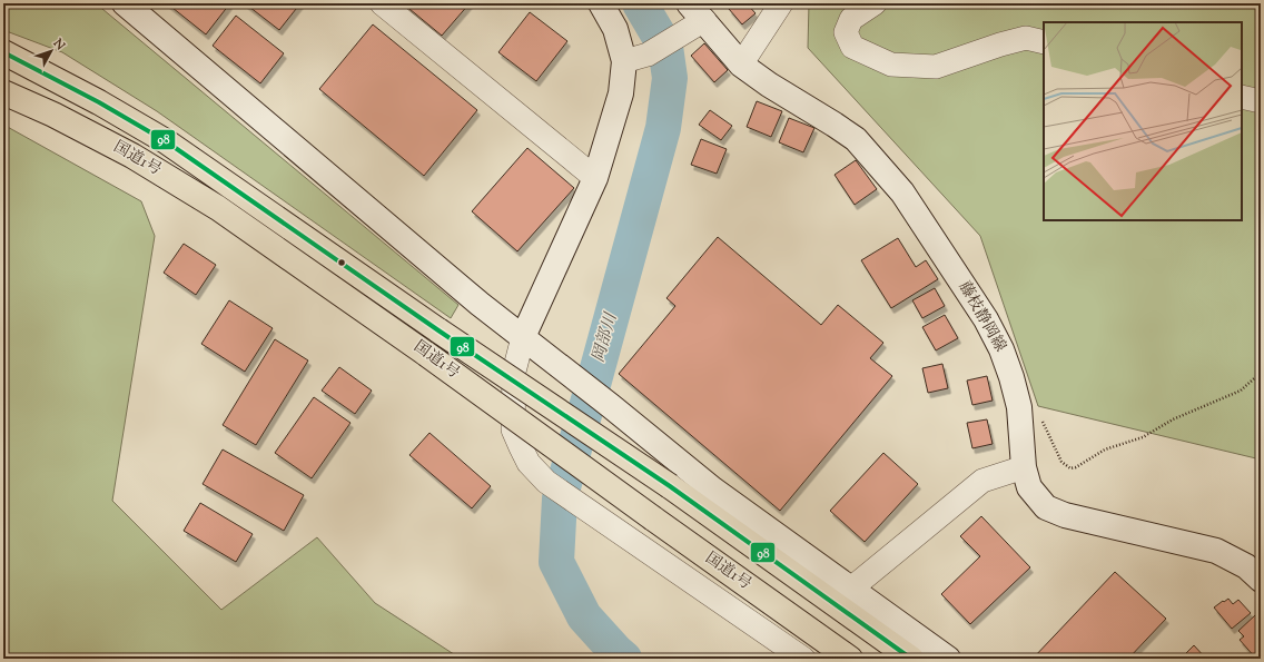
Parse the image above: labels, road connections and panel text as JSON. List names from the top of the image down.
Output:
{
  "streets": {
    "highway": ["国道1号"],
    "street": ["藤枝静岡線"]
  },
  "water": ["岡部川"],
  "lines": ["transit line 98"],
  "north": "top right"
}
